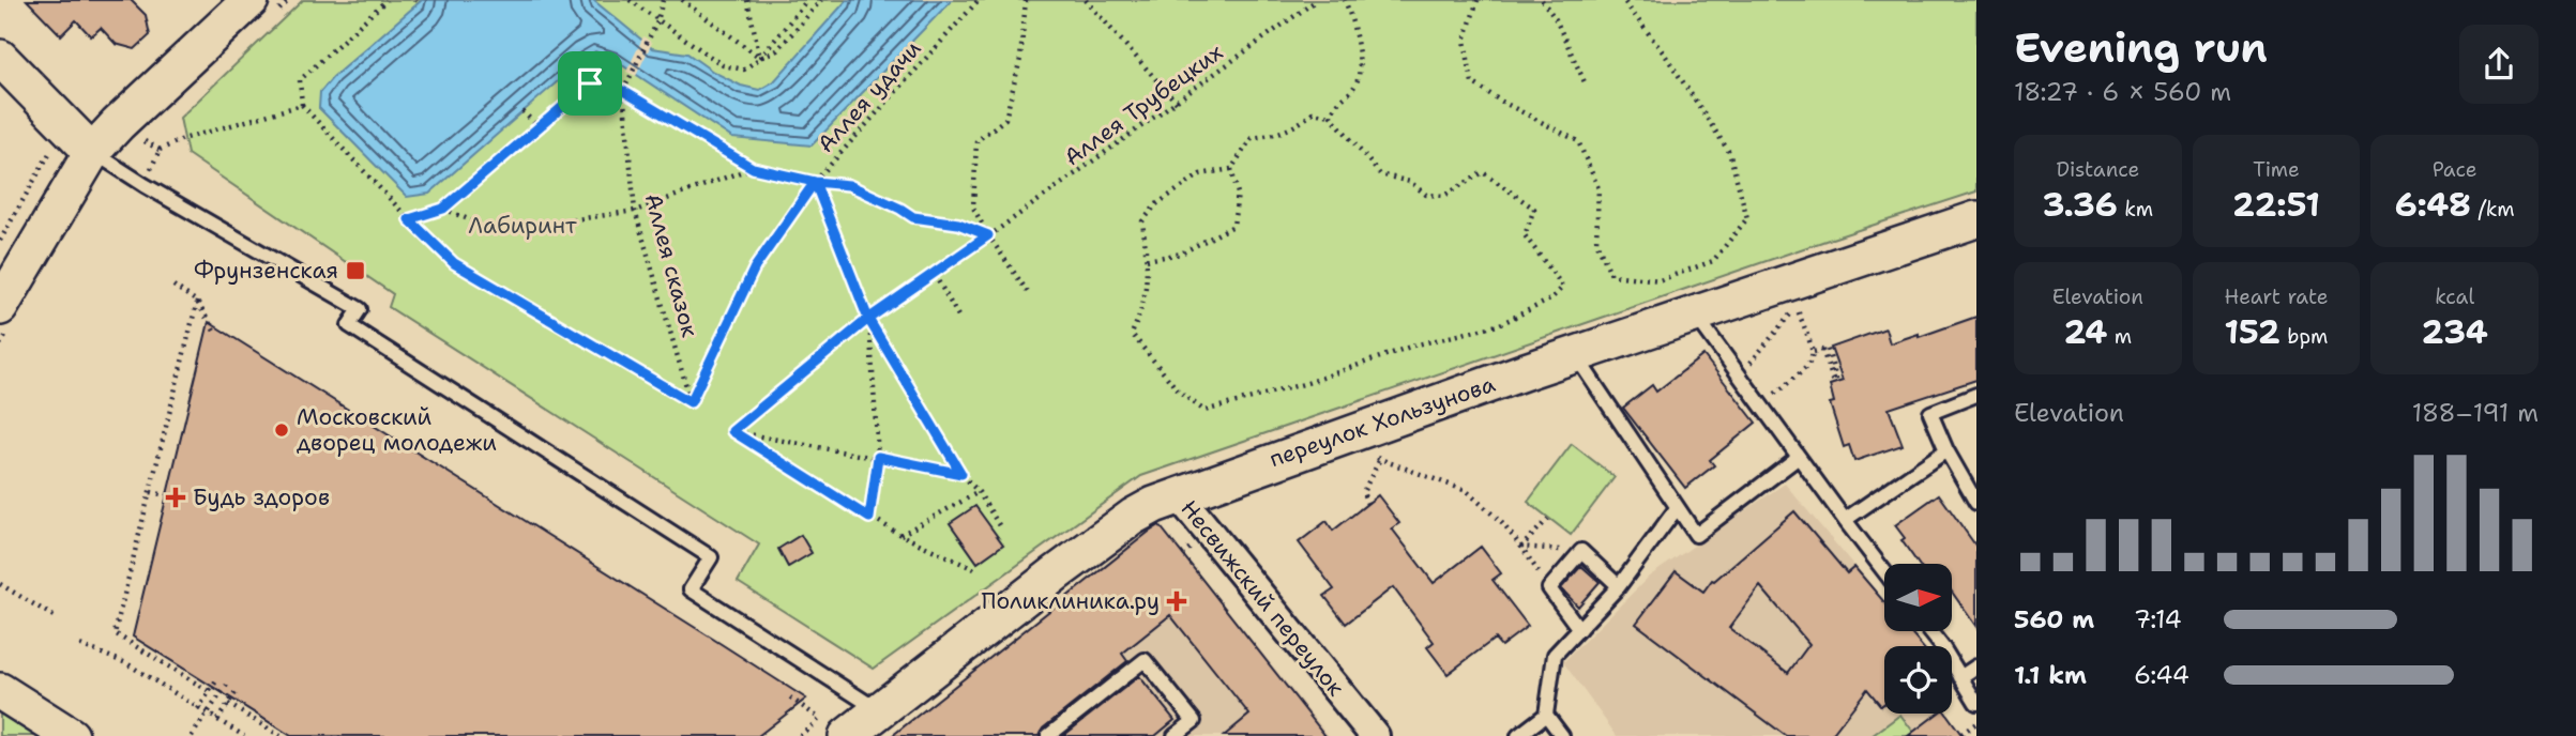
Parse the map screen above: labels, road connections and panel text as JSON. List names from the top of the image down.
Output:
{
  "streets": {
    "street": ["переулок Хользунова", "Несвижский переулок"],
    "path": ["Аллея удачи", "Аллея Трубецких", "Аллея сказок"]
  },
  "crossings": [
    ["Аллея удачи", "Аллея сказок"],
    ["переулок Хользунова", "Несвижский переулок"]
  ],
  "parks": ["Лабиринт"],
  "places": {
    "transit": ["Фрунзенская"],
    "other": ["Московский дворец молодежи"],
    "health": ["Будь здоров", "Поликлиника.ру"]
  },
  "north": "right",
  "page": {
    "heading": ["Evening run", "18:27 · 6 × 560 m"],
    "stats": [
      ["Distance", "3.36 km"],
      ["Time", "22:51"],
      ["Pace", "6:48 /km"],
      ["Elevation", "24 m"],
      ["Heart rate", "152 bpm"],
      ["kcal", "234"]
    ],
    "chart": ["Elevation", "188–191 m"],
    "list": [
      {
        "name": "560 m",
        "note": "7:14"
      },
      {
        "name": "1.1 km",
        "note": "6:44"
      }
    ]
  }
}
